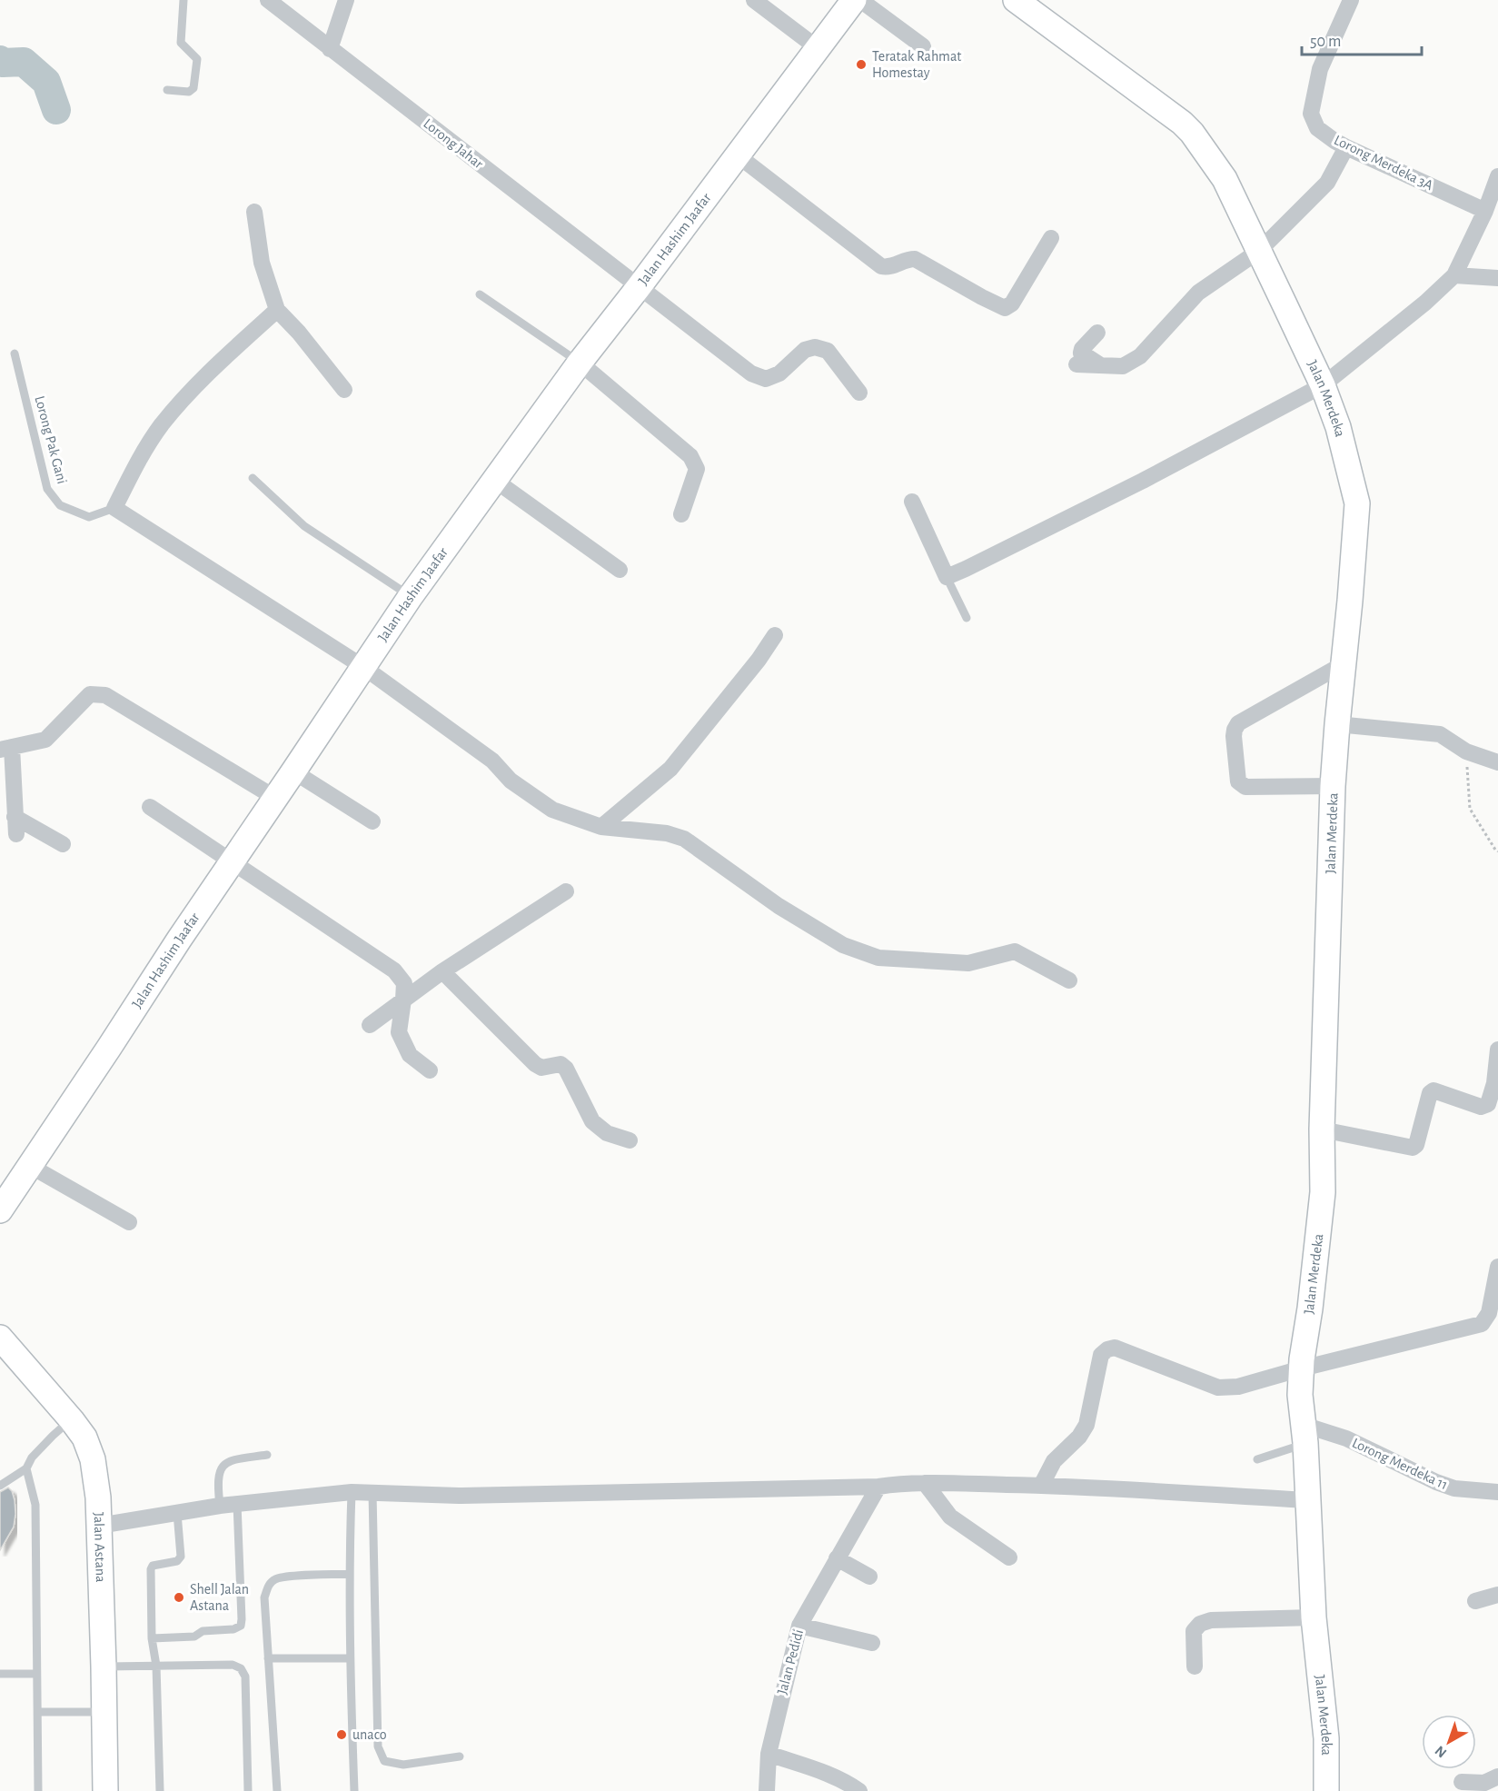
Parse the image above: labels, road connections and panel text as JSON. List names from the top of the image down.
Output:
{
  "streets": {
    "street": [
      "Lorong Jahar",
      "Lorong Merdeka 3A",
      "Jalan Hashim Jaafar",
      "Jalan Merdeka",
      "Lorong Merdeka 11",
      "Jalan Astana",
      "Jalan Pedidi"
    ],
    "lane": ["Lorong Pak Gani"]
  },
  "crossings": [
    ["Lorong Jahar", "Jalan Hashim Jaafar"],
    ["Jalan Merdeka", "Lorong Merdeka 11"]
  ],
  "places": ["Teratak Rahmat Homestay", "Shell Jalan Astana", "unaco"],
  "scale_bar": "50 m",
  "north": "bottom left"
}
